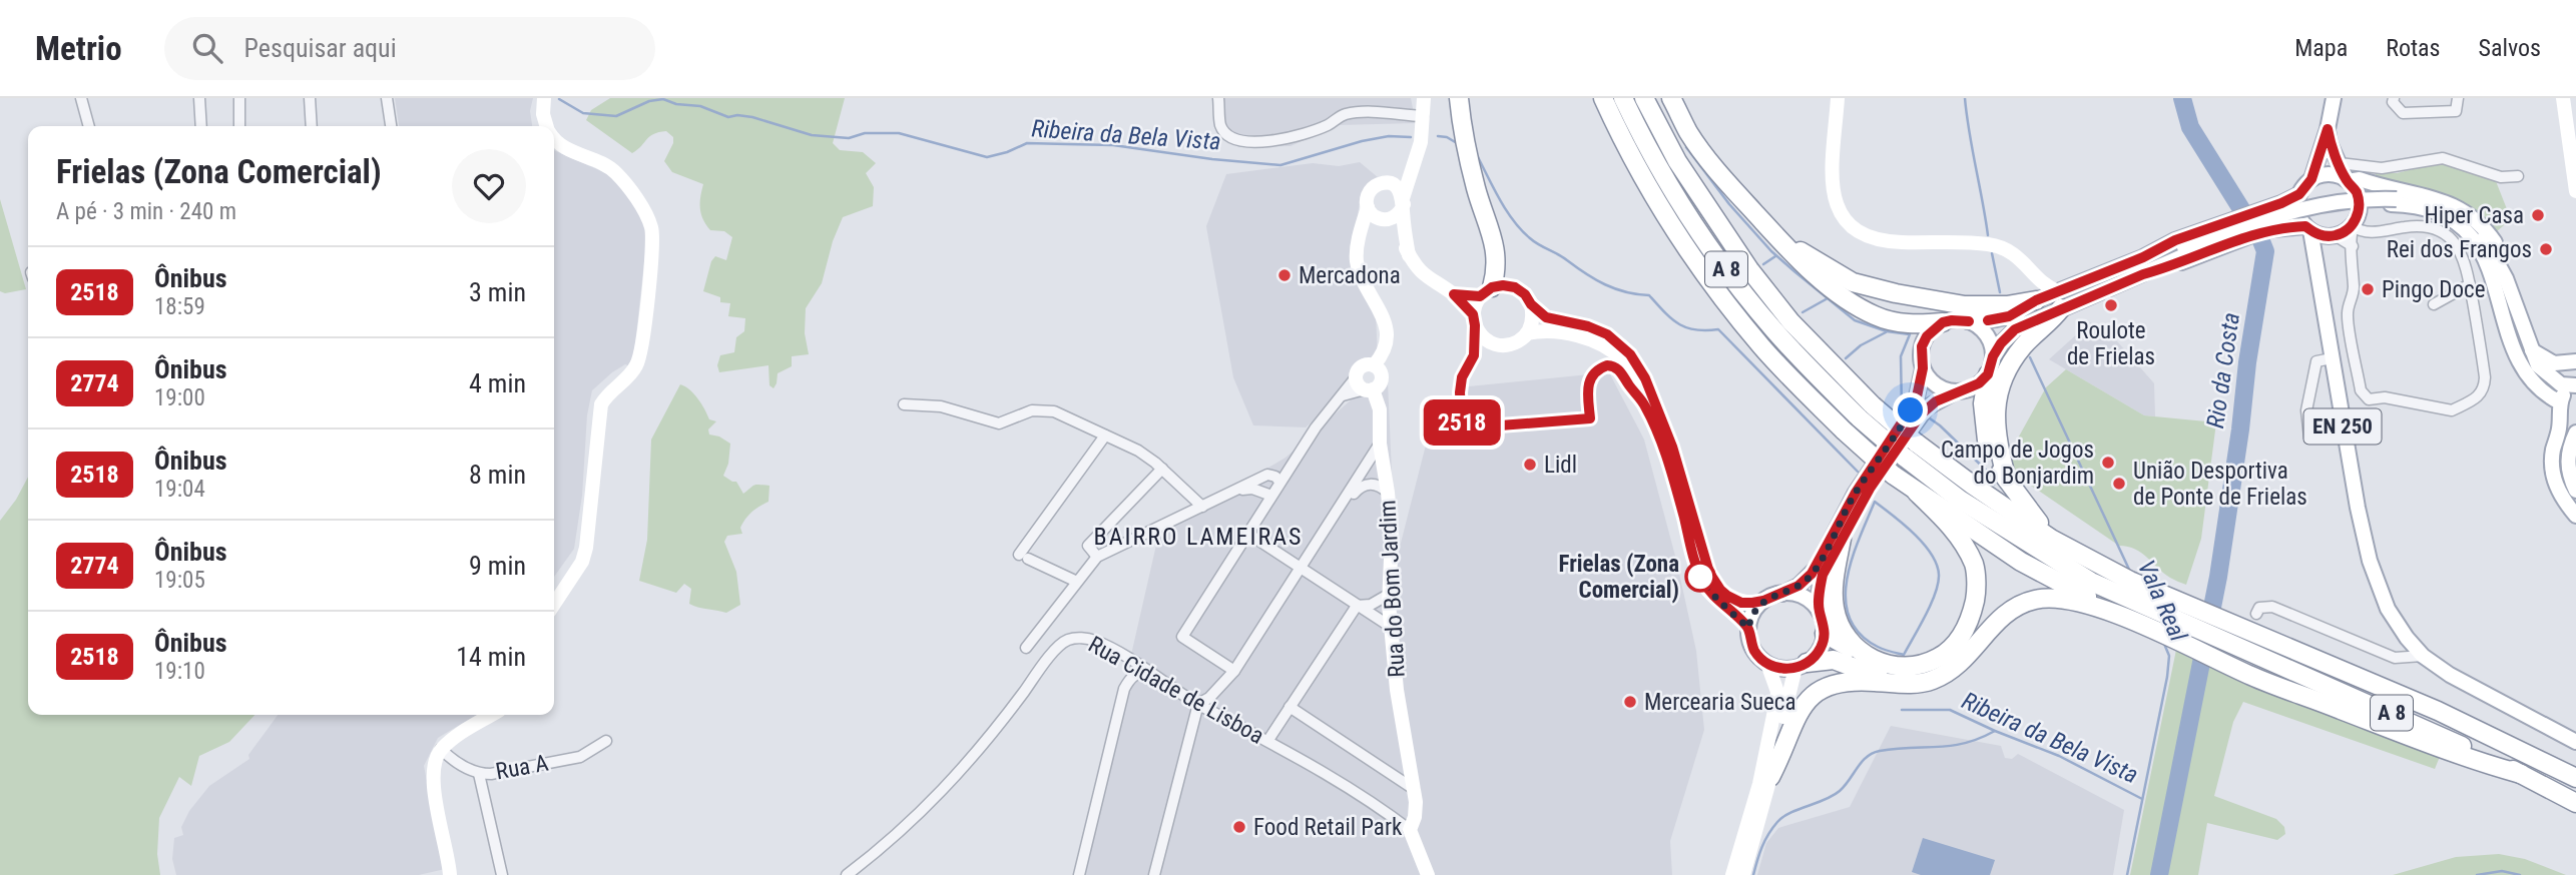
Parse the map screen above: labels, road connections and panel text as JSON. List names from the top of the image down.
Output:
{
  "streets": {
    "highway": ["A 8"],
    "main road": ["EN 250", "Rua do Bom Jardim"],
    "street": ["Rua Cidade de Lisboa", "Rua A"]
  },
  "crossings": [
    ["Rua do Bom Jardim", "Rua Cidade de Lisboa"]
  ],
  "districts": ["BAIRRO LAMEIRAS"],
  "water": ["Ribeira da Bela Vista", "Rio da Costa", "Vala Real"],
  "places": [
    "Hiper Casa",
    "Rei dos Frangos",
    "Mercadona",
    "Pingo Doce",
    "Roulote de Frielas",
    "Campo de Jogos do Bonjardim",
    "Lidl",
    "União Desportiva de Ponte de Frielas",
    "Frielas (Zona Comercial)",
    "Mercearia Sueca",
    "Food Retail Park"
  ],
  "lines": ["bus line 2518"],
  "page": {
    "header": "Metrio",
    "search": "Pesquisar aqui",
    "nav": ["Mapa", "Rotas", "Salvos"],
    "on_map": "2518",
    "heading": ["Frielas (Zona Comercial)", "A pé · 3 min · 240 m"],
    "list": [
      {
        "mark": "2518",
        "name": "Ônibus",
        "note": "18:59",
        "value": "3 min"
      },
      {
        "mark": "2774",
        "name": "Ônibus",
        "note": "19:00",
        "value": "4 min"
      },
      {
        "mark": "2518",
        "name": "Ônibus",
        "note": "19:04",
        "value": "8 min"
      },
      {
        "mark": "2774",
        "name": "Ônibus",
        "note": "19:05",
        "value": "9 min"
      },
      {
        "mark": "2518",
        "name": "Ônibus",
        "note": "19:10",
        "value": "14 min"
      }
    ]
  }
}
